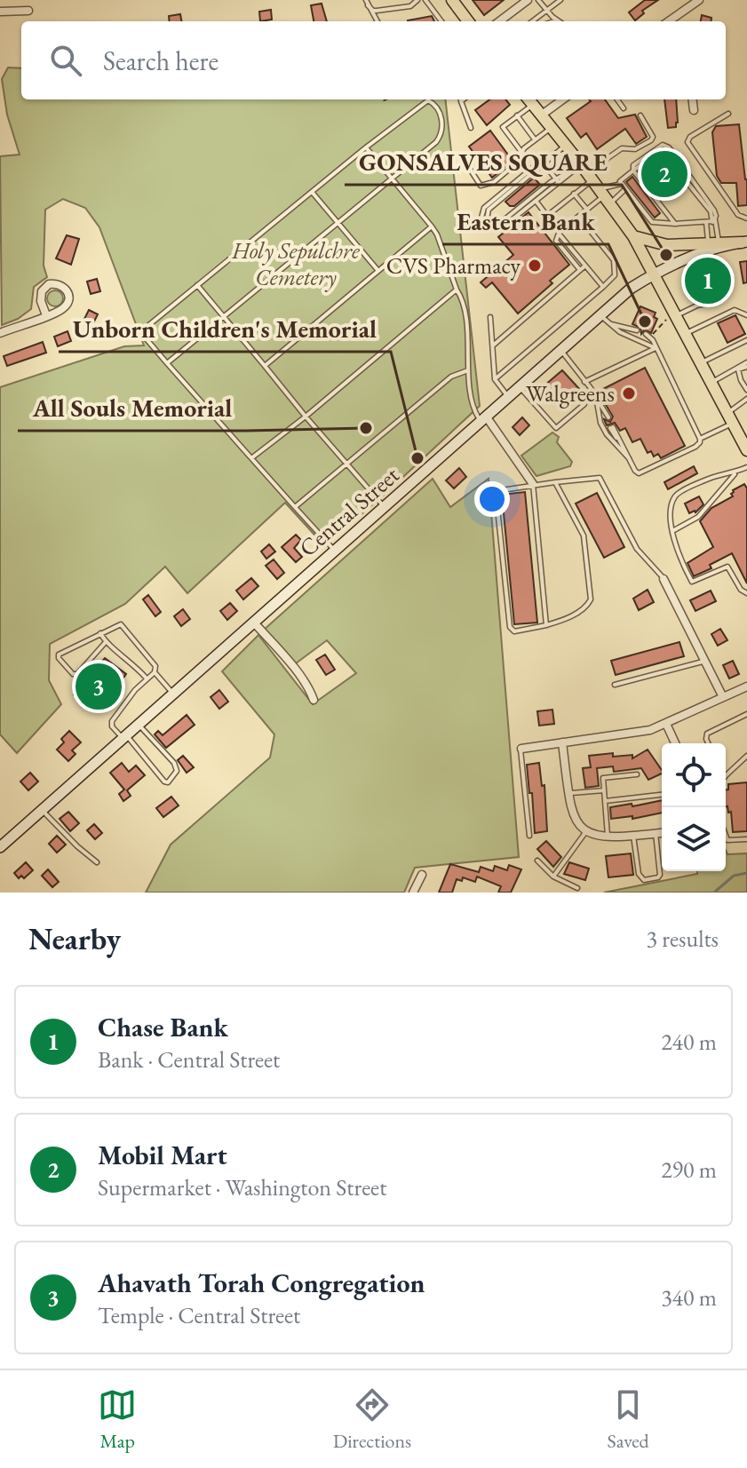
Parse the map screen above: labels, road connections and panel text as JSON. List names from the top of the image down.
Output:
{
  "streets": {
    "main road": ["Central Street"]
  },
  "parks": ["Holy Sepulchre Cemetery"],
  "places": [
    "GONSALVES SQUARE",
    "CVS Pharmacy",
    "Eastern Bank",
    "Walgreens",
    "All Souls Memorial",
    "Unborn Children's Memorial"
  ],
  "page": {
    "search": "Search here",
    "pins": ["2", "1", "3"],
    "heading": ["Nearby", "3 results"],
    "list": [
      {
        "mark": "1",
        "name": "Chase Bank",
        "note": "Bank · Central Street",
        "value": "240 m"
      },
      {
        "mark": "2",
        "name": "Mobil Mart",
        "note": "Supermarket · Washington Street",
        "value": "290 m"
      },
      {
        "mark": "3",
        "name": "Ahavath Torah Congregation",
        "note": "Temple · Central Street",
        "value": "340 m"
      }
    ],
    "nav": ["Map", "Directions", "Saved"]
  }
}
